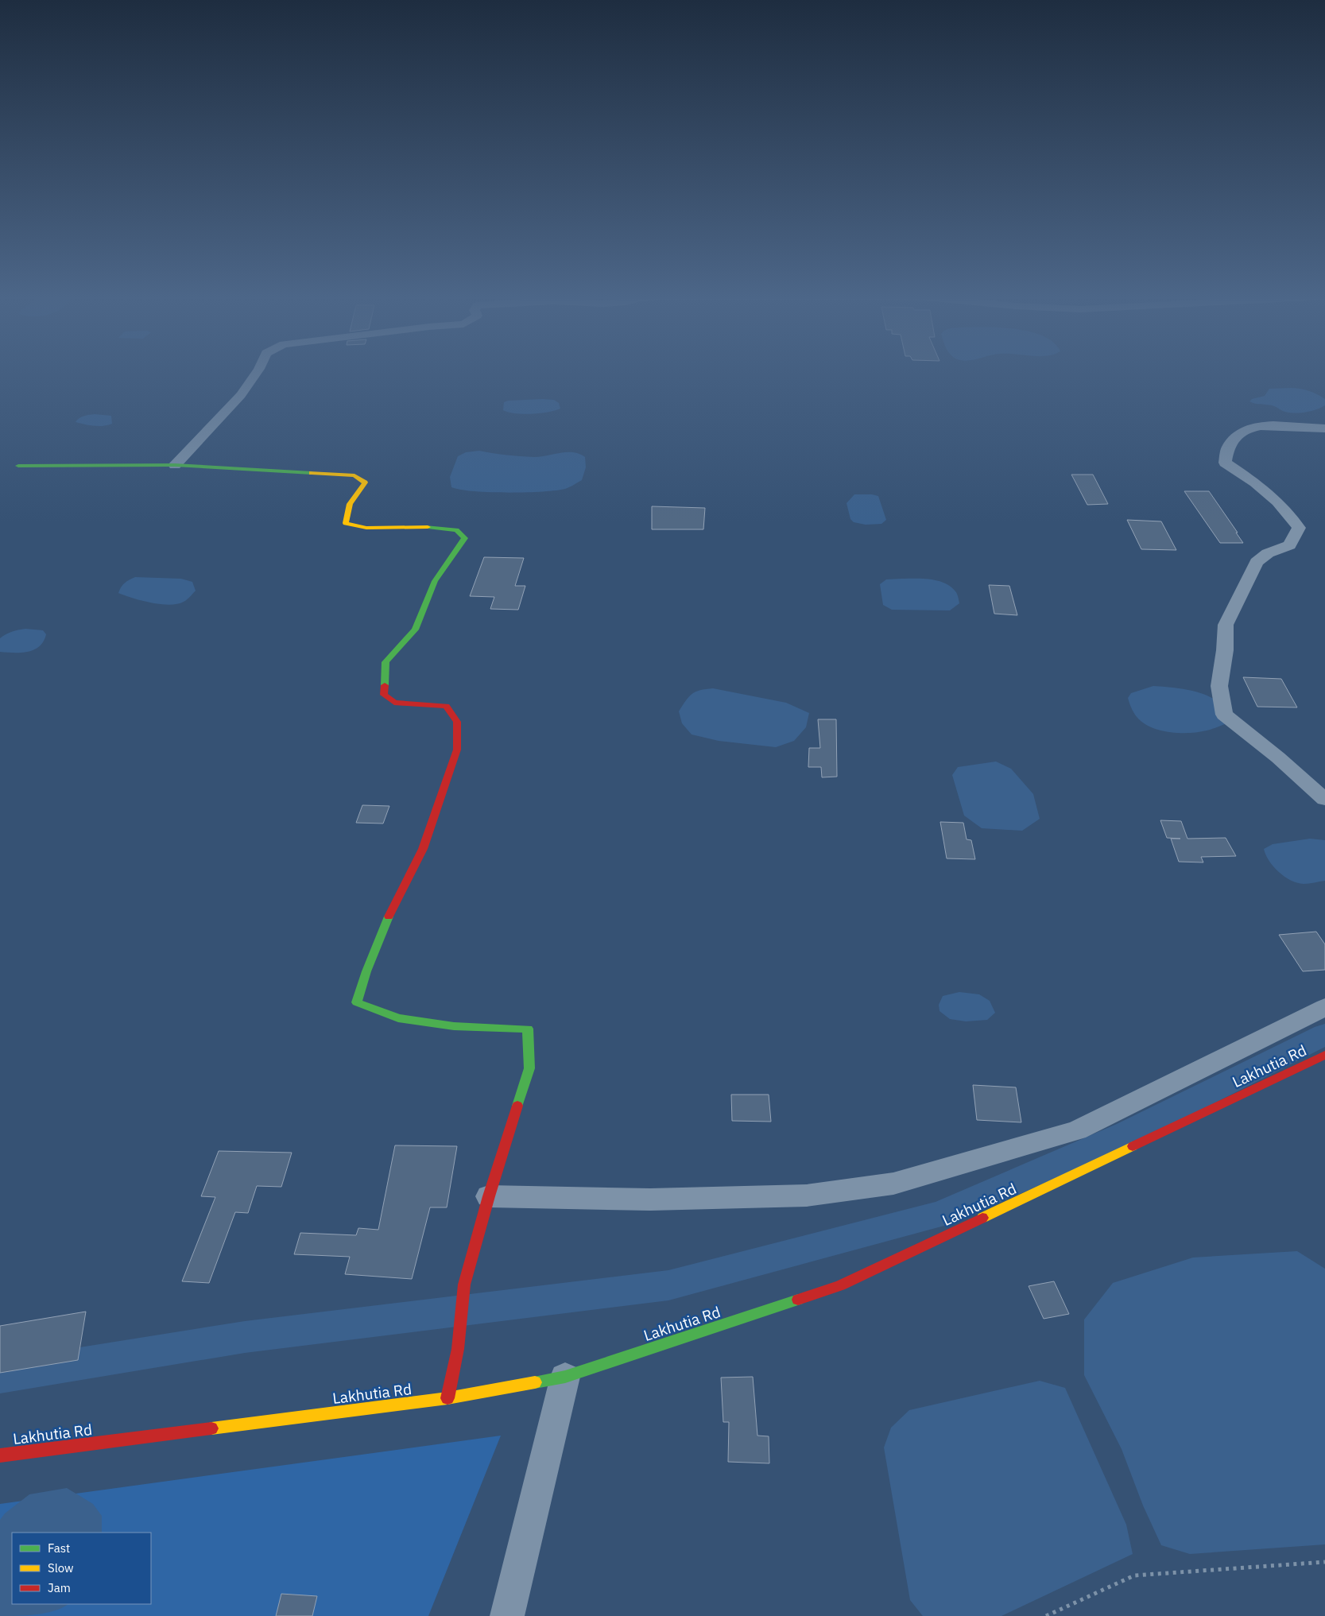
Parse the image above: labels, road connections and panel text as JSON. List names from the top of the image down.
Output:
{
  "streets": {
    "street": ["Lakhutia Rd"]
  },
  "legend": ["Fast", "Slow", "Jam"]
}
